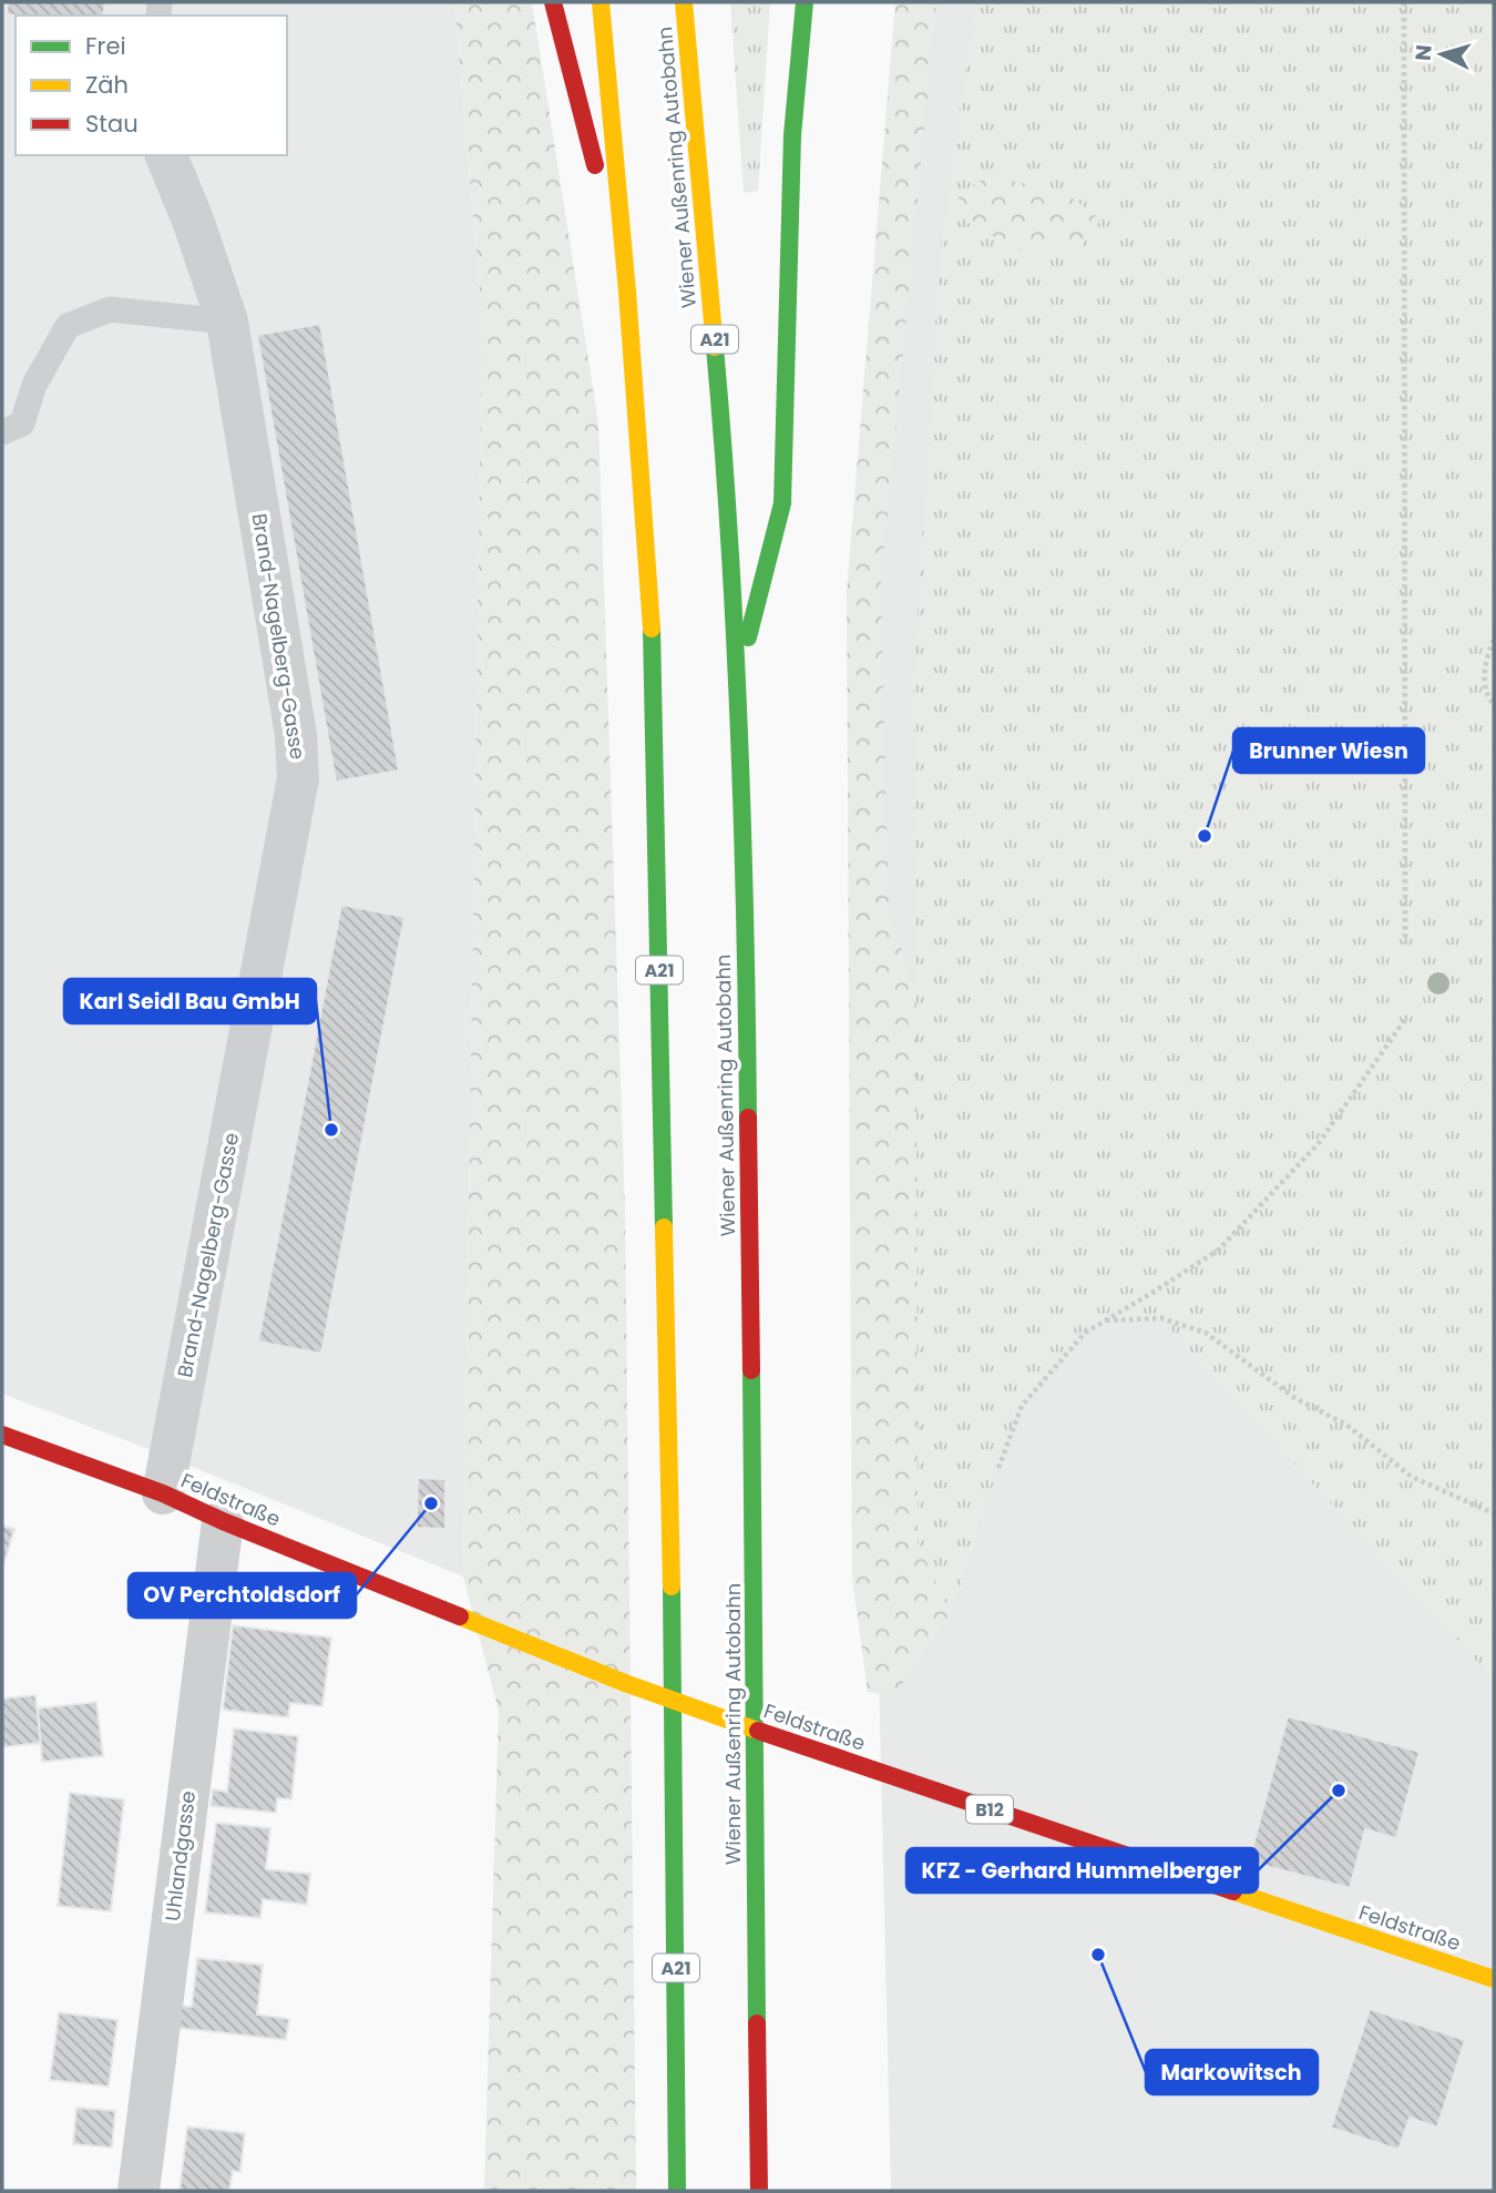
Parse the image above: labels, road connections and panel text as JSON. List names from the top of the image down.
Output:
{
  "streets": {
    "main road": [
      "Wiener Außenring Autobahn",
      "A21",
      "Feldstraße",
      "B12"
    ],
    "street": ["Brand-Nagelberg-Gasse", "Uhlandgasse"]
  },
  "crossings": [
    ["Brand-Nagelberg-Gasse", "Feldstraße"],
    ["Feldstraße", "Uhlandgasse"]
  ],
  "places": [
    "Brunner Wiesn",
    "Karl Seidl Bau GmbH",
    "OV Perchtoldsdorf",
    "KFZ - Gerhard Hummelberger",
    "Markowitsch"
  ],
  "legend": ["Frei", "Zäh", "Stau"],
  "north": "left"
}
